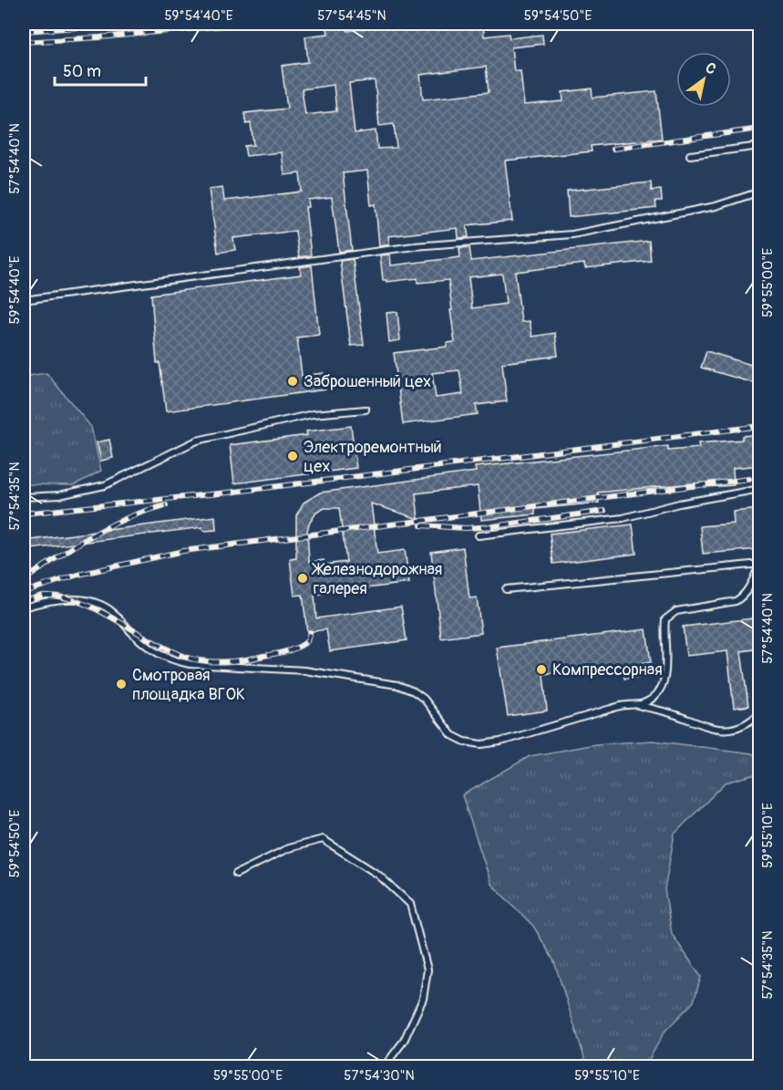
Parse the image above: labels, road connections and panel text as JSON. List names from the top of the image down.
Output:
{
  "places": [
    "Заброшенный цех",
    "Электроремонтный цех",
    "Железнодорожная галерея",
    "Компрессорная",
    "Смотровая площадка ВГОК"
  ],
  "scale_bar": "50 m",
  "north": "top right",
  "coordinates": [
    "59°54'40\"E",
    "57°54'45\"N",
    "59°54'50\"E",
    "57°54'40\"N",
    "59°55'00\"E",
    "57°54'35\"N",
    "59°55'10\"E",
    "57°54'30\"N"
  ]
}
